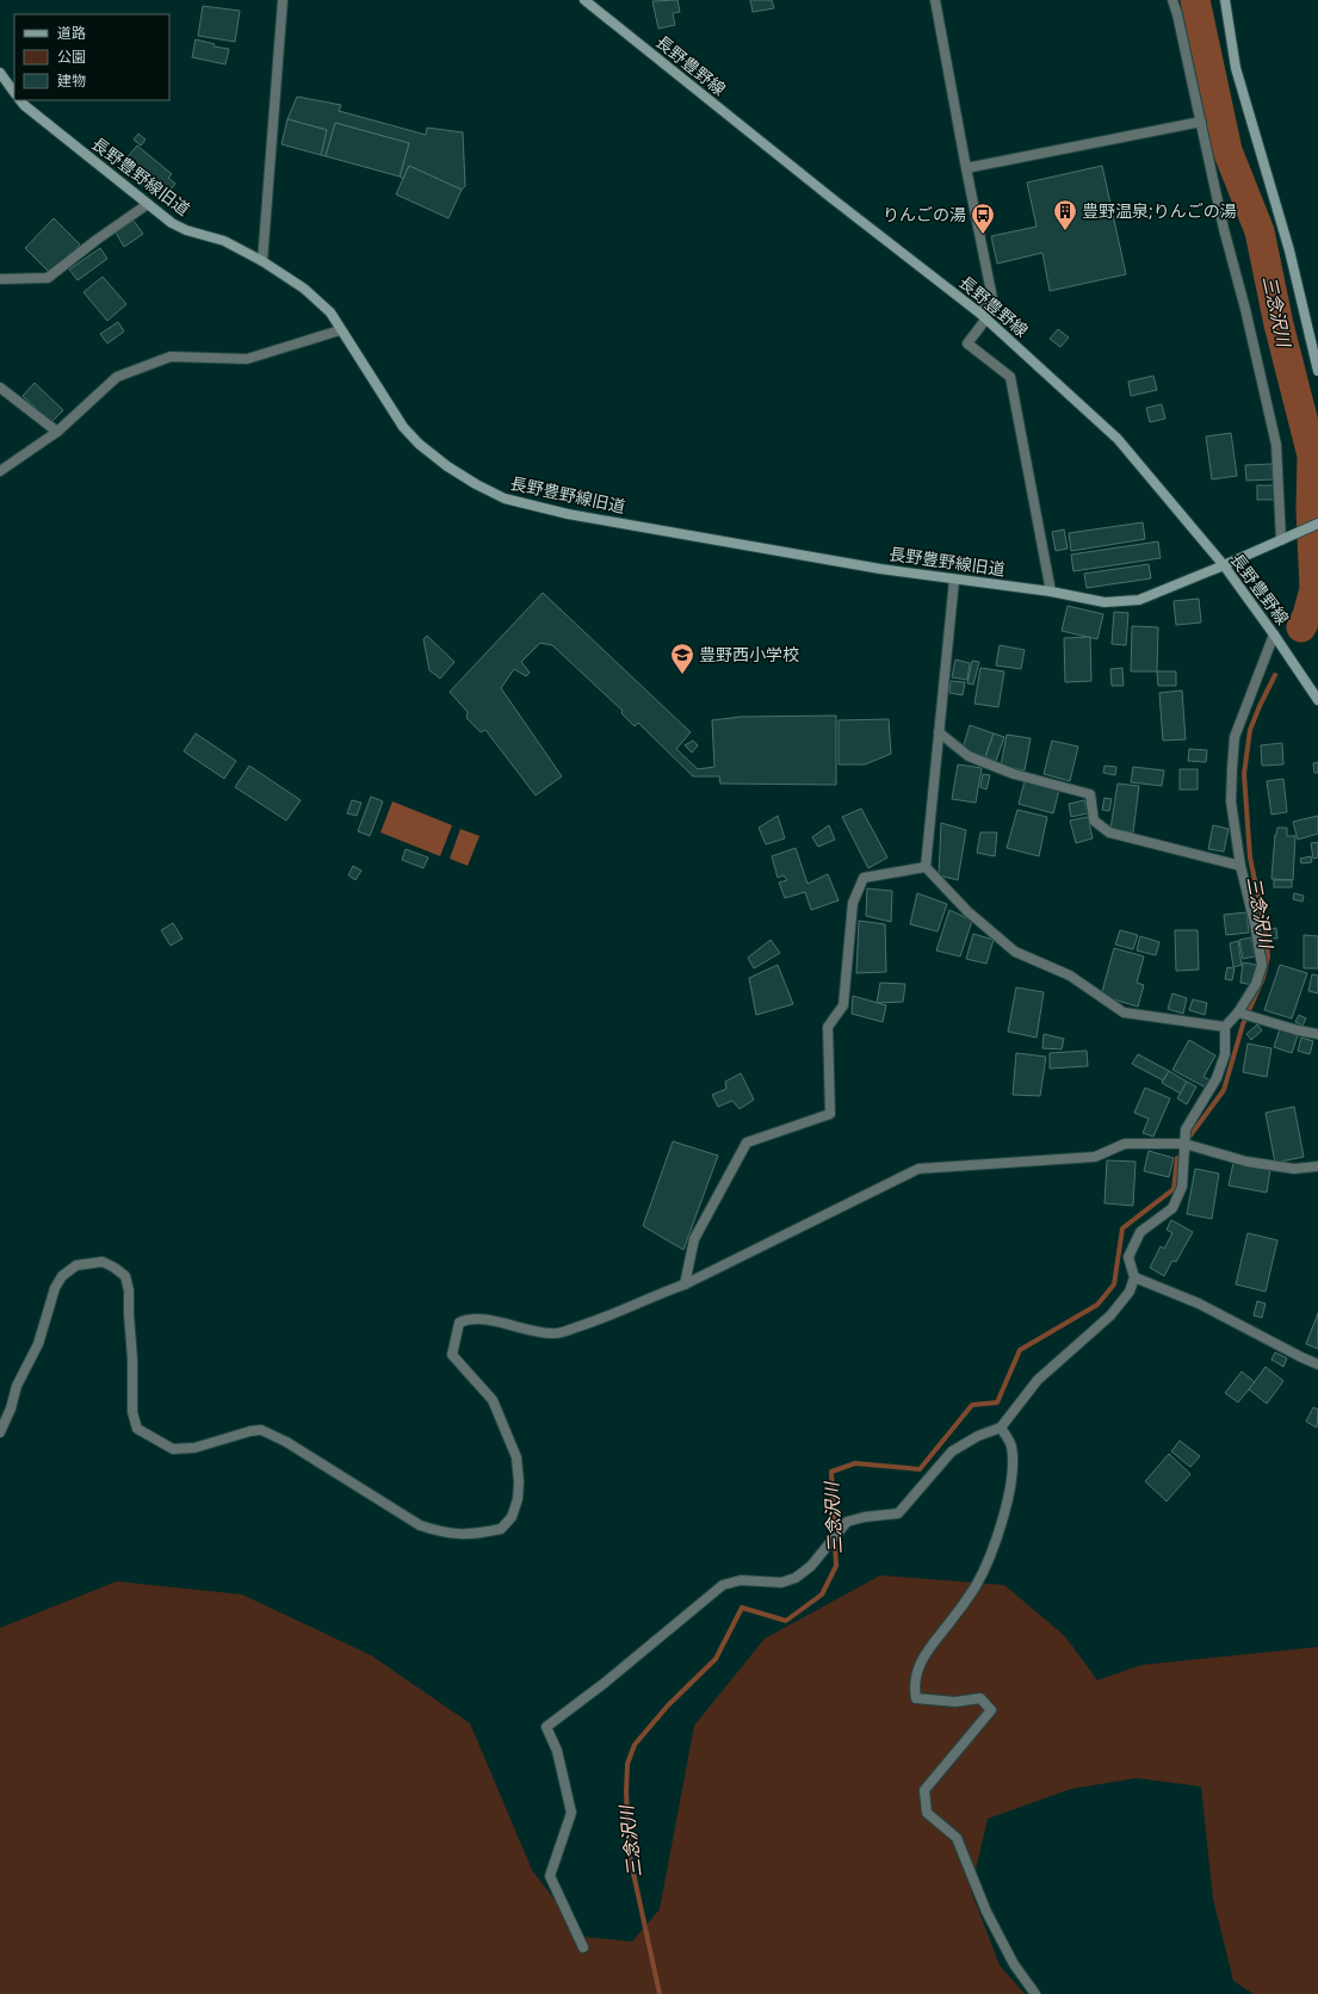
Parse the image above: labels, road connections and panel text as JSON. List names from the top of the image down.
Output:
{
  "streets": {
    "street": ["長野豊野線", "長野豊野線旧道"]
  },
  "crossings": [
    ["長野豊野線", "長野豊野線旧道"]
  ],
  "water": ["三念沢川"],
  "places": {
    "building": ["豊野温泉;りんごの湯"],
    "bus stop": ["りんごの湯"],
    "school or university": ["豊野西小学校"]
  },
  "legend": ["道路", "公園", "建物"]
}
